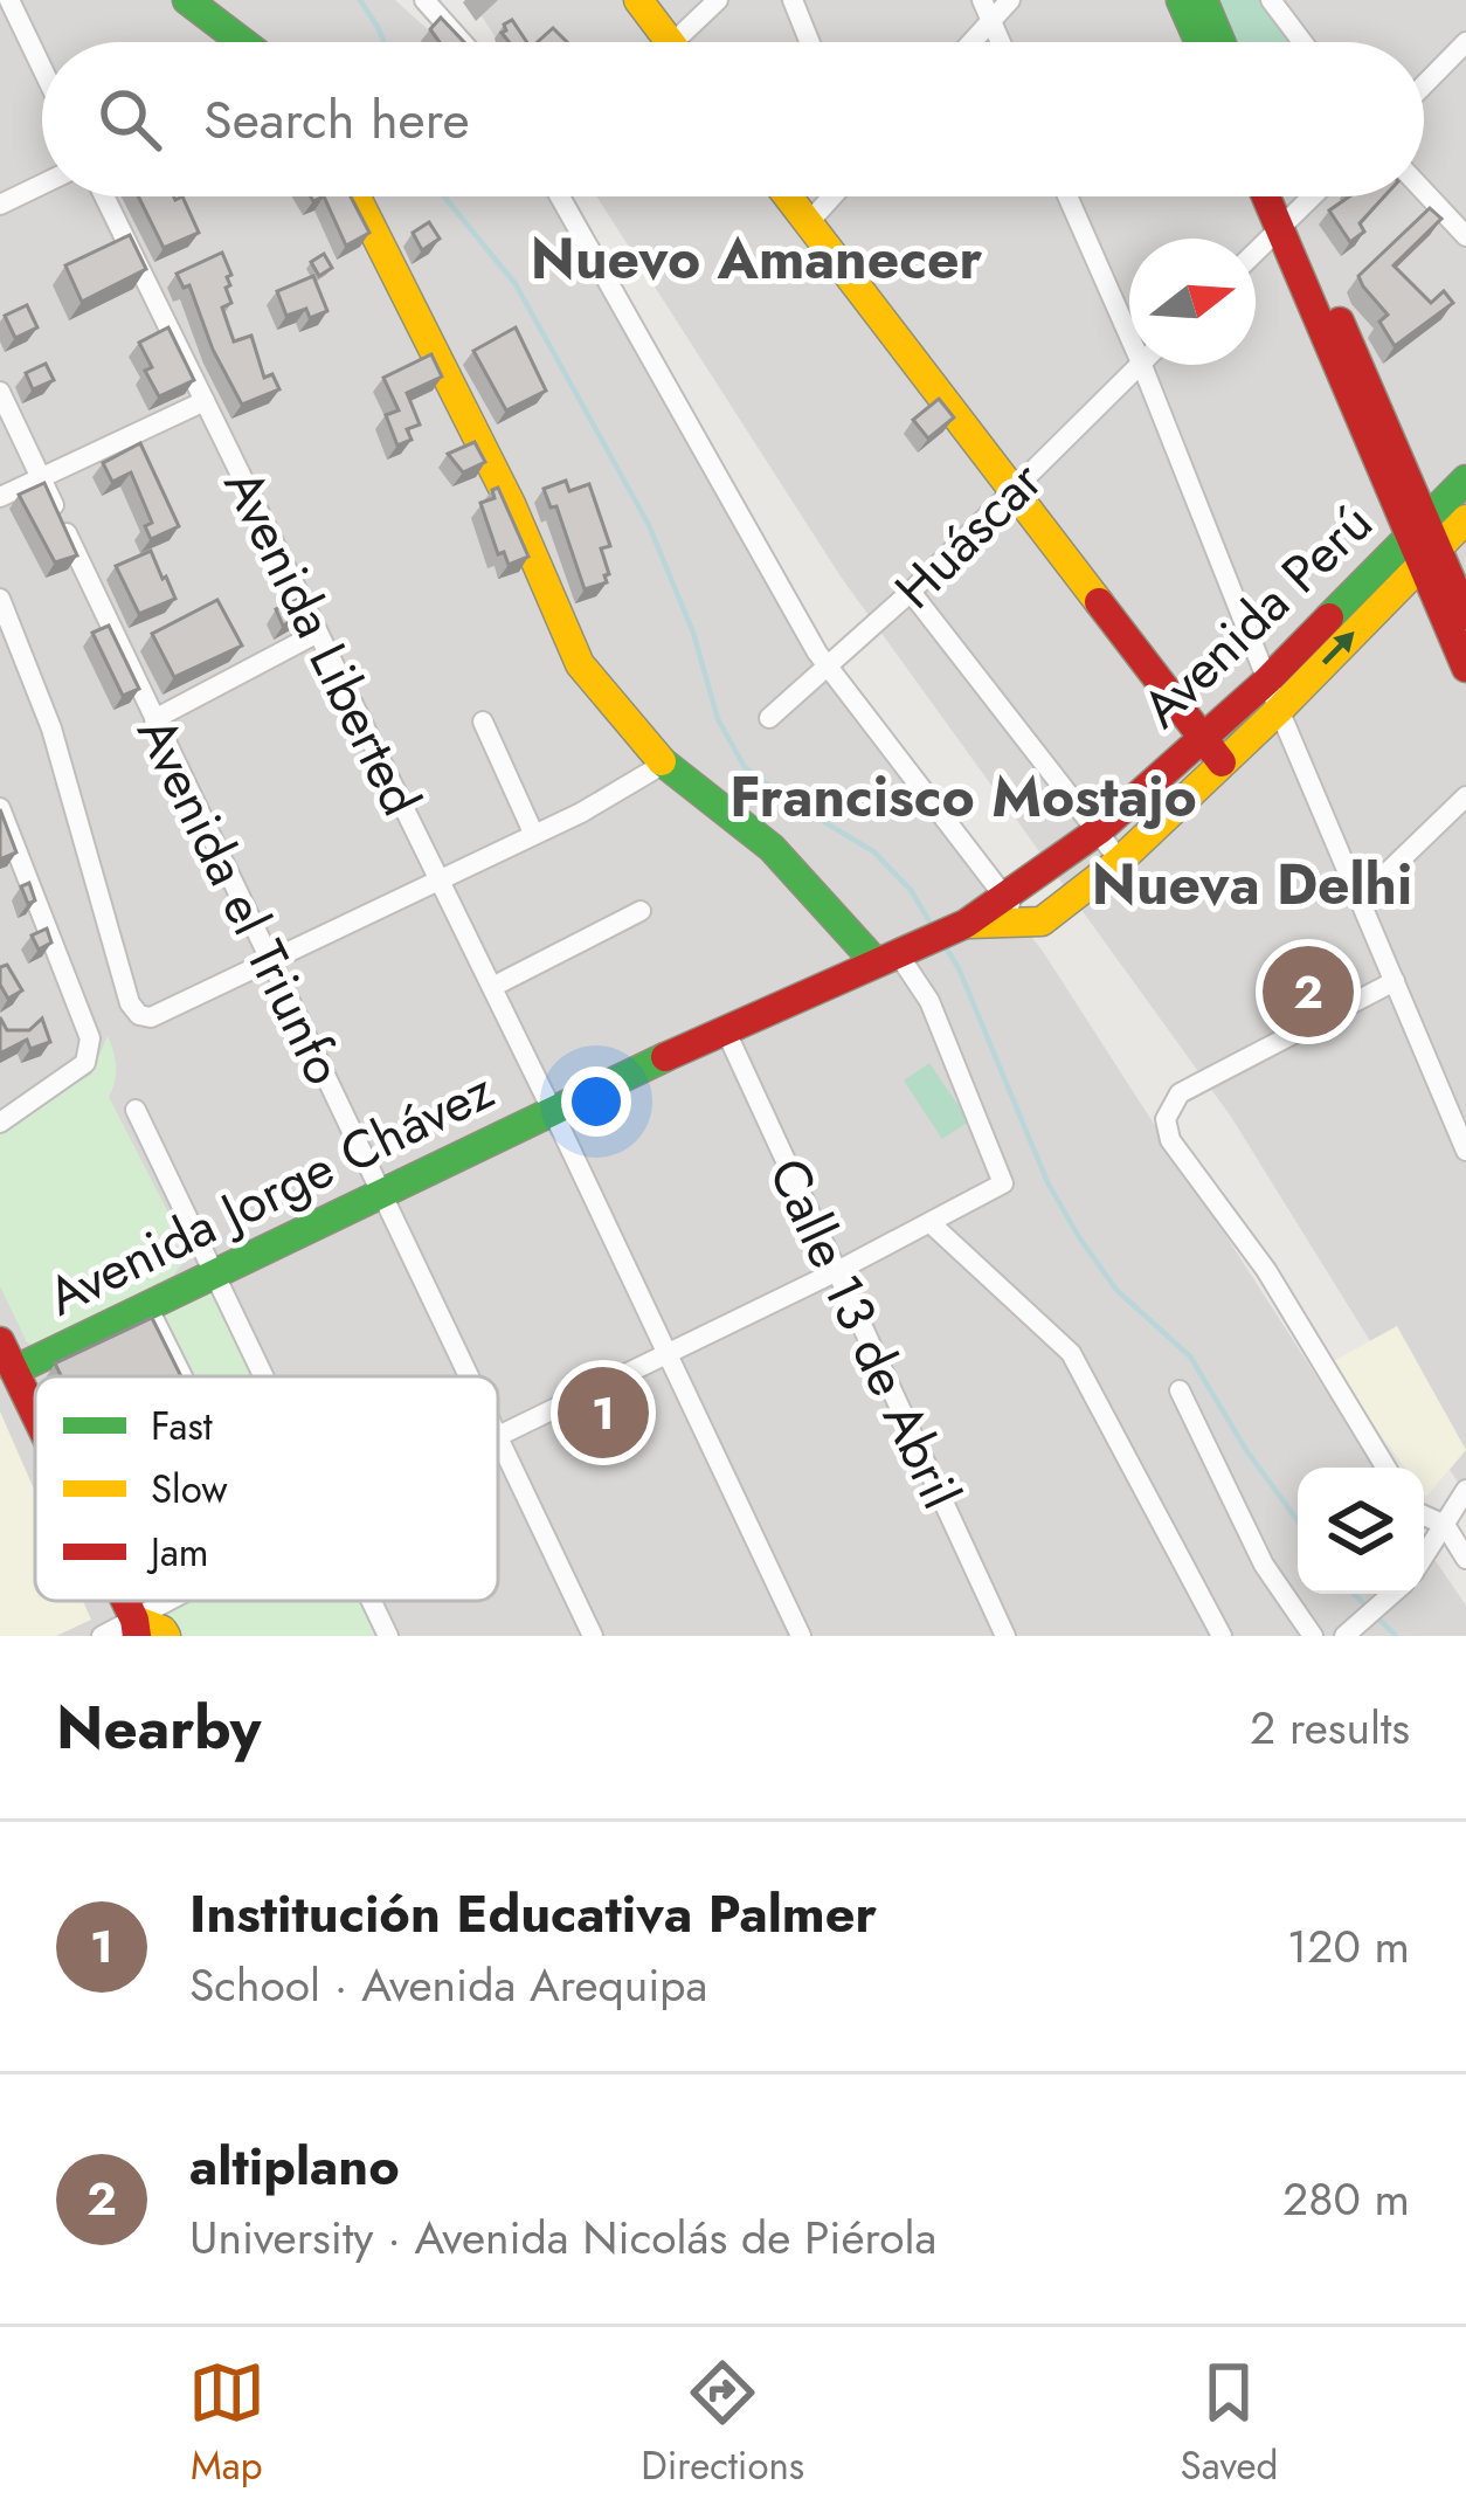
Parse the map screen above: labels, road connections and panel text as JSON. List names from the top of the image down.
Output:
{
  "streets": {
    "street": [
      "Huáscar",
      "Avenida Perú",
      "Avenida Liberted",
      "Avenida el Triunfo",
      "Avenida Jorge Chávez",
      "Calle 13 de Abril"
    ]
  },
  "crossings": [
    ["Avenida Perú", "Avenida Jorge Chávez"],
    ["Avenida Liberted", "Avenida Jorge Chávez"],
    ["Avenida el Triunfo", "Avenida Jorge Chávez"],
    ["Avenida Jorge Chávez", "Calle 13 de Abril"]
  ],
  "districts": ["Nuevo Amanecer", "Francisco Mostajo", "Nueva Delhi"],
  "legend": ["Fast", "Slow", "Jam"],
  "north": "right",
  "page": {
    "search": "Search here",
    "pins": ["2", "1"],
    "heading": ["Nearby", "2 results"],
    "list": [
      {
        "mark": "1",
        "name": "Institución Educativa Palmer",
        "note": "School · Avenida Arequipa",
        "value": "120 m"
      },
      {
        "mark": "2",
        "name": "altiplano",
        "note": "University · Avenida Nicolás de Piérola",
        "value": "280 m"
      }
    ],
    "nav": ["Map", "Directions", "Saved"]
  }
}
